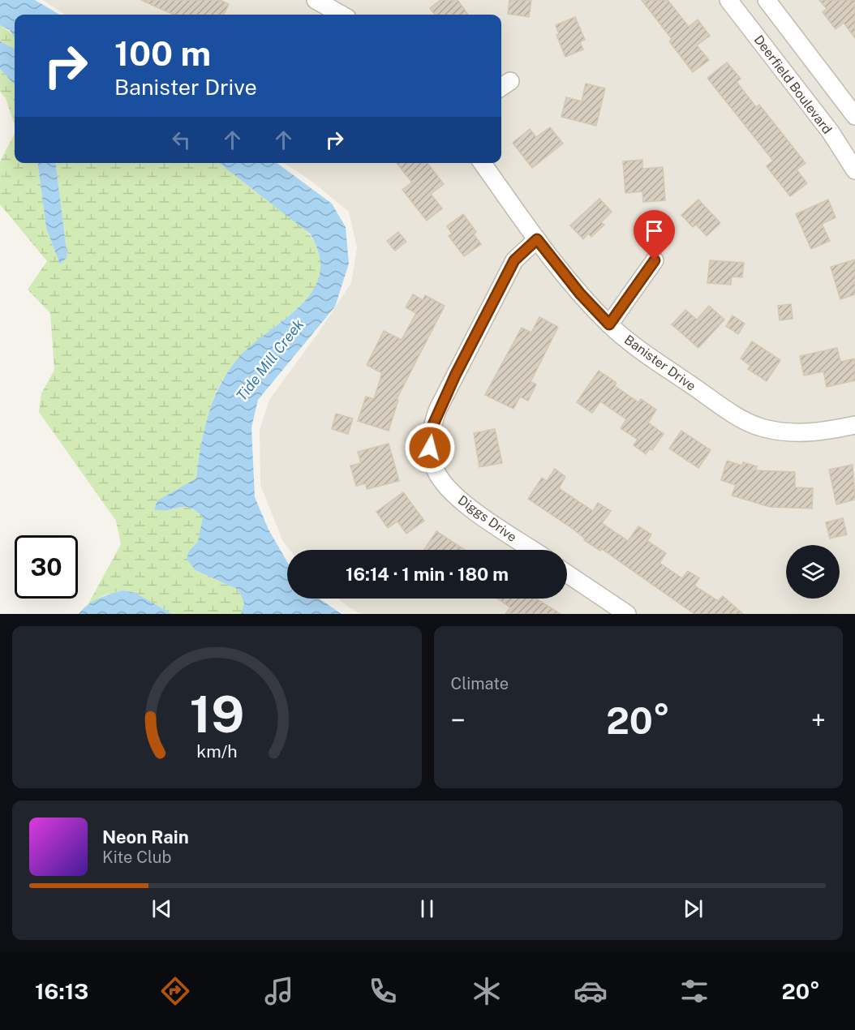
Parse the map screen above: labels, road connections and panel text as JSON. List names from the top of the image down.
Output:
{
  "streets": {
    "street": ["Deerfield Boulevard", "Banister Drive", "Diggs Drive"]
  },
  "crossings": [
    ["Banister Drive", "Diggs Drive"]
  ],
  "water": ["Tide Mill Creek"],
  "page": {
    "turn": ["100 m", "Banister Drive"],
    "limit": "30",
    "trip": "16:14 · 1 min · 180 m",
    "tile": "Climate",
    "heat": ["−", "20°", "+"],
    "song": ["Neon Rain", "Kite Club"],
    "tabs": ["16:13", "20°"],
    "gauge": ["19", "km/h"]
  }
}
